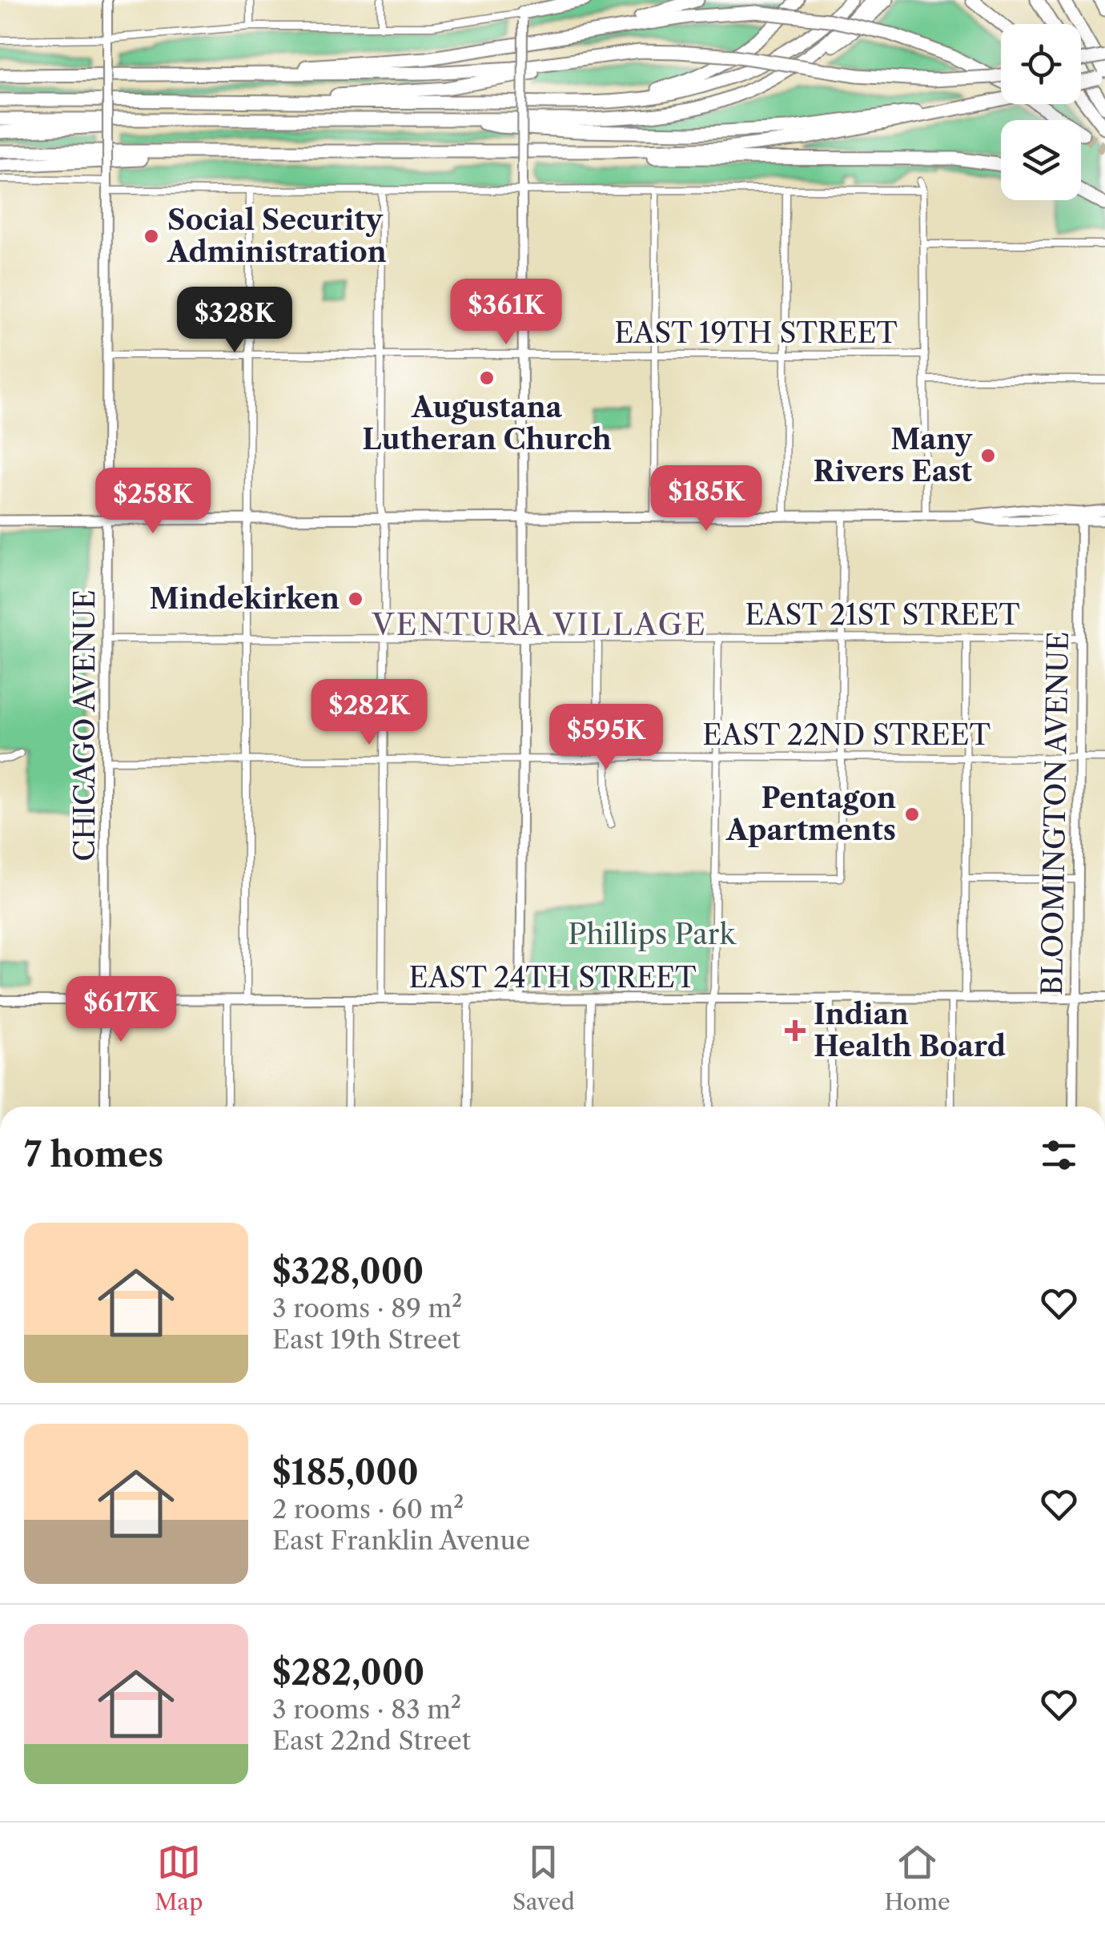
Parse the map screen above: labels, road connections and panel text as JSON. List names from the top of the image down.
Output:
{
  "streets": {
    "street": [
      "EAST 19TH STREET",
      "EAST 21ST STREET",
      "CHICAGO AVENUE",
      "EAST 22ND STREET",
      "BLOOMINGTON AVENUE",
      "EAST 24TH STREET"
    ]
  },
  "crossings": [
    ["EAST 19TH STREET", "CHICAGO AVENUE"],
    ["EAST 21ST STREET", "CHICAGO AVENUE"],
    ["EAST 21ST STREET", "BLOOMINGTON AVENUE"],
    ["CHICAGO AVENUE", "EAST 22ND STREET"],
    ["CHICAGO AVENUE", "EAST 24TH STREET"],
    ["EAST 22ND STREET", "BLOOMINGTON AVENUE"],
    ["BLOOMINGTON AVENUE", "EAST 24TH STREET"]
  ],
  "districts": ["VENTURA VILLAGE"],
  "parks": ["Phillips Park"],
  "places": {
    "other": [
      "Social Security Administration",
      "Augustana Lutheran Church",
      "Many Rivers East",
      "Mindekirken",
      "Pentagon Apartments"
    ],
    "health": ["Indian Health Board"]
  },
  "page": {
    "price": [
      "$361K",
      "$328K",
      "$185K",
      "$258K",
      "$282K",
      "$595K",
      "$617K"
    ],
    "heading": "7 homes",
    "list": [
      {
        "name": "$328,000",
        "note": "3 rooms · 89 m² · East 19th Street"
      },
      {
        "name": "$185,000",
        "note": "2 rooms · 60 m² · East Franklin Avenue"
      },
      {
        "name": "$282,000",
        "note": "3 rooms · 83 m² · East 22nd Street"
      }
    ],
    "tabs": ["Map", "Saved", "Home"]
  }
}
